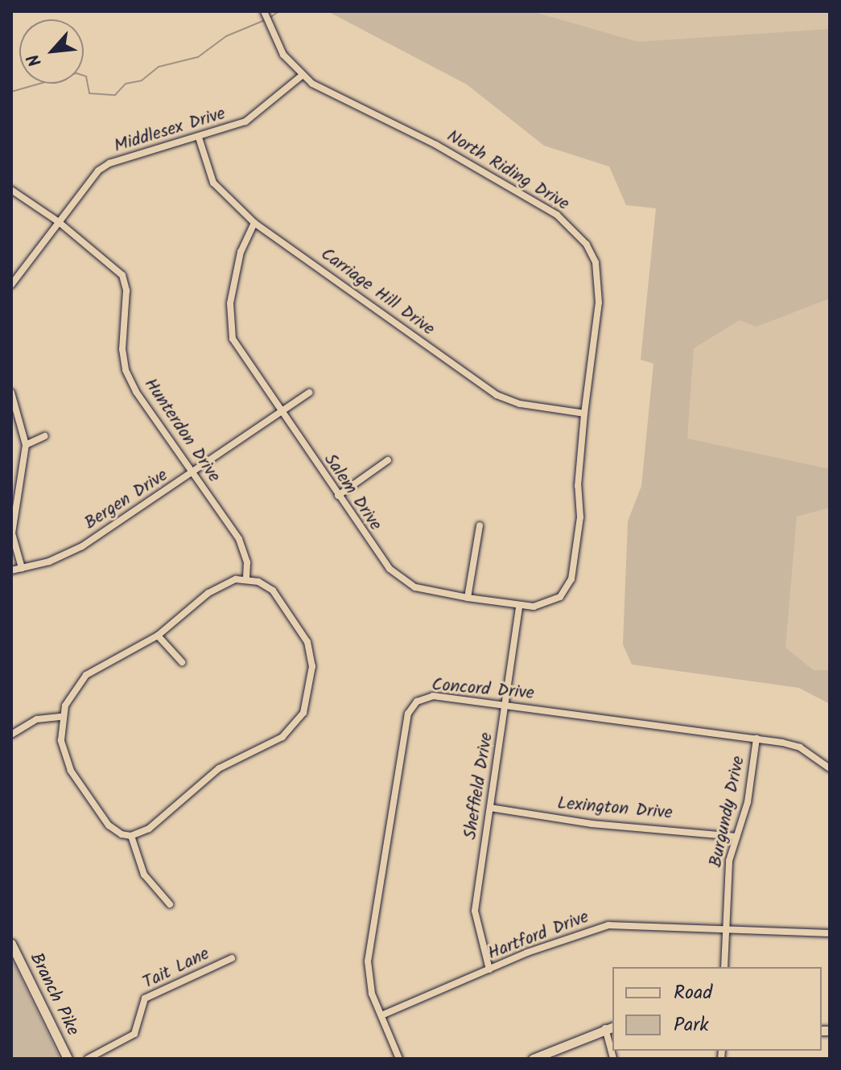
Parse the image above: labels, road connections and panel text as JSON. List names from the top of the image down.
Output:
{
  "streets": {
    "street": [
      "Middlesex Drive",
      "North Riding Drive",
      "Carriage Hill Drive",
      "Hunterdon Drive",
      "Salem Drive",
      "Bergen Drive",
      "Concord Drive",
      "Sheffield Drive",
      "Lexington Drive",
      "Burgundy Drive",
      "Hartford Drive",
      "Tait Lane",
      "Branch Pike"
    ]
  },
  "crossings": [
    ["Middlesex Drive", "North Riding Drive"],
    ["Middlesex Drive", "Carriage Hill Drive"],
    ["Middlesex Drive", "Hunterdon Drive"],
    ["North Riding Drive", "Carriage Hill Drive"],
    ["North Riding Drive", "Salem Drive"],
    ["Carriage Hill Drive", "Salem Drive"],
    ["Hunterdon Drive", "Bergen Drive"],
    ["Salem Drive", "Bergen Drive"],
    ["Salem Drive", "Sheffield Drive"],
    ["Concord Drive", "Sheffield Drive"],
    ["Concord Drive", "Burgundy Drive"],
    ["Concord Drive", "Hartford Drive"],
    ["Sheffield Drive", "Lexington Drive"],
    ["Sheffield Drive", "Hartford Drive"],
    ["Lexington Drive", "Burgundy Drive"],
    ["Burgundy Drive", "Hartford Drive"]
  ],
  "legend": ["Road", "Park"],
  "north": "bottom left"
}
